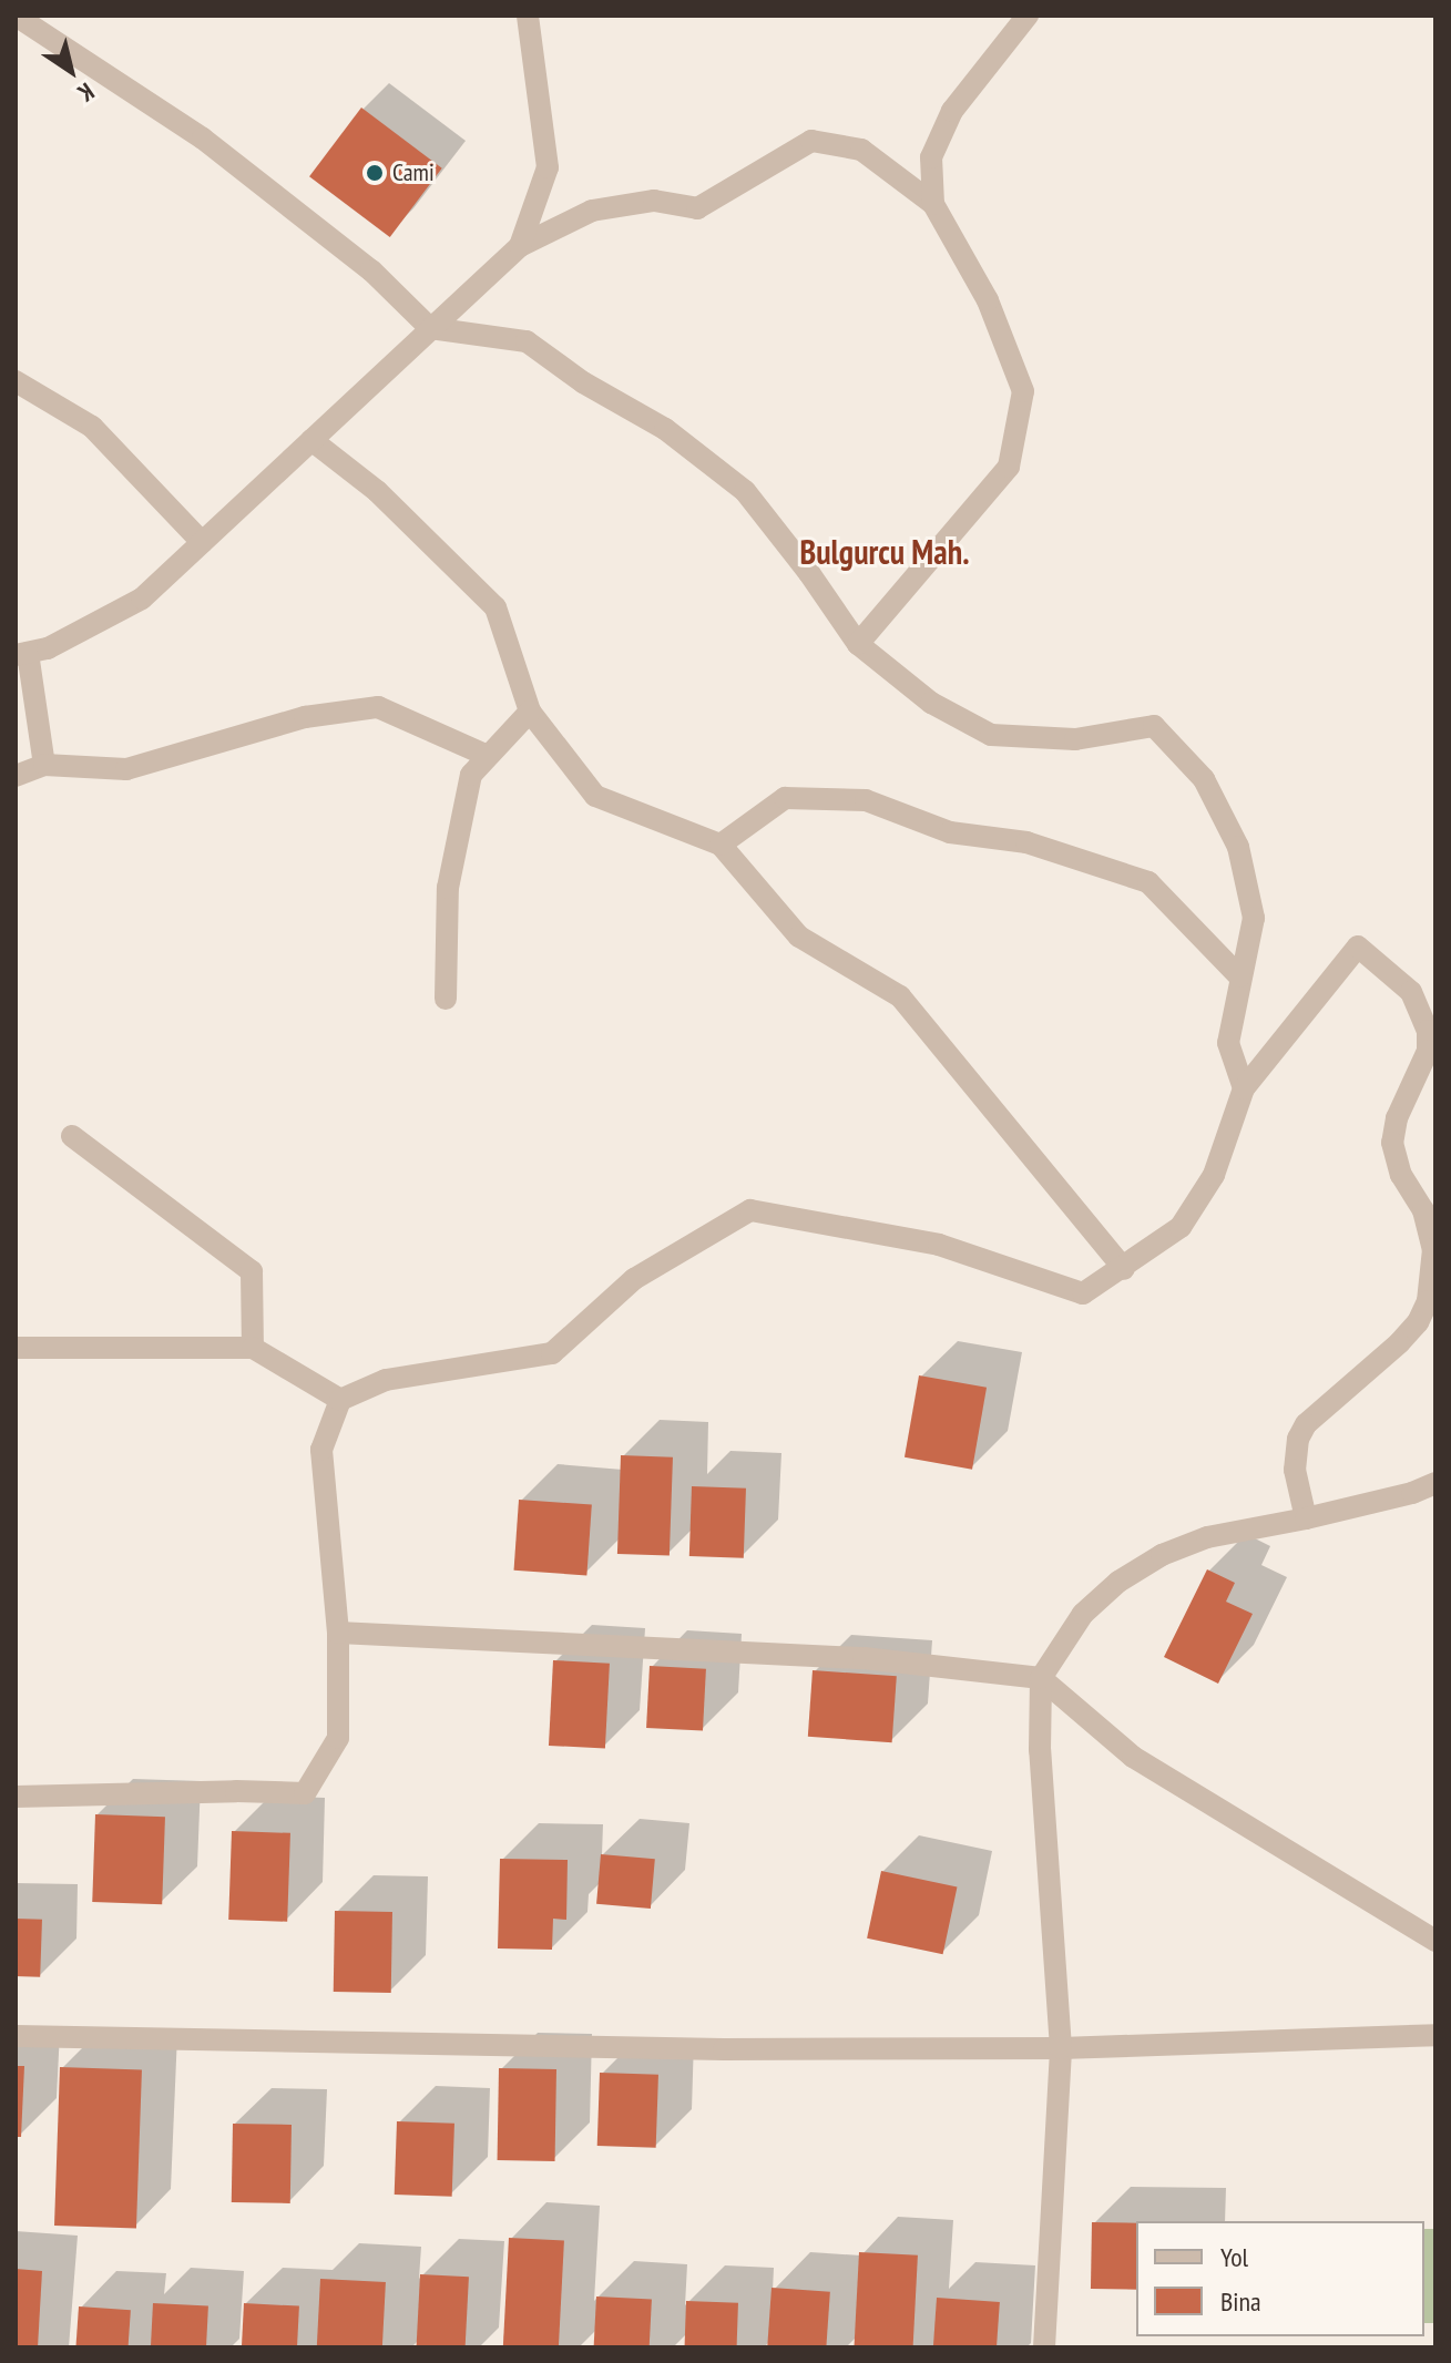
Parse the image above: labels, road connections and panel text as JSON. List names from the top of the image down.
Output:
{
  "districts": ["Bulgurcu Mah."],
  "places": ["Cami"],
  "legend": ["Yol", "Bina"],
  "north": "bottom right"
}
